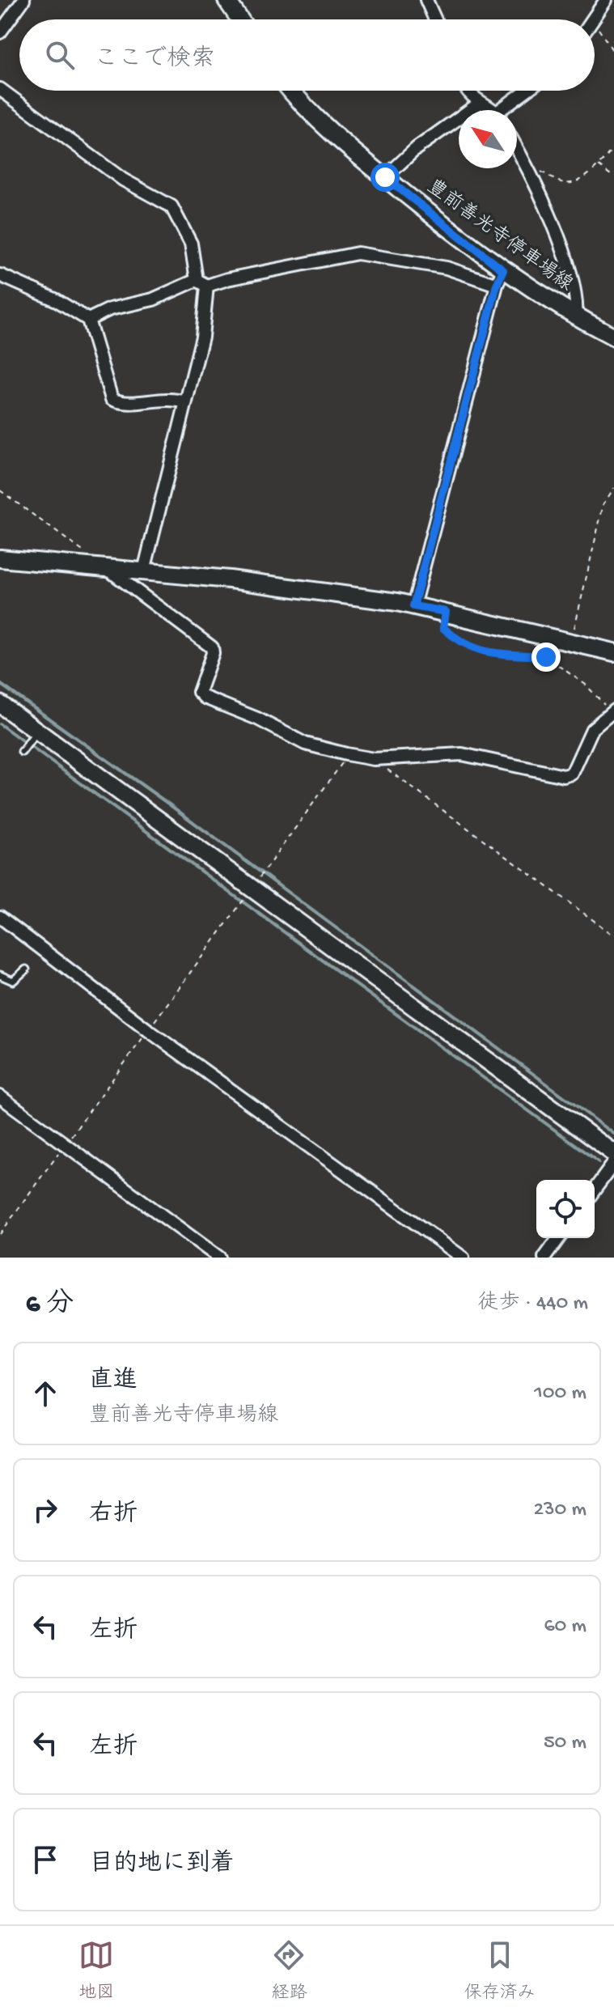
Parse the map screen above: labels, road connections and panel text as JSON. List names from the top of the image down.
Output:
{
  "streets": {
    "street": ["豊前善光寺停車場線"]
  },
  "north": "top left",
  "page": {
    "search": "ここで検索",
    "heading": ["6 分", "徒歩 · 440 m"],
    "list": [
      ["直進", "豊前善光寺停車場線", "100 m"],
      ["右折", "230 m"],
      ["左折", "60 m"],
      ["左折", "50 m"],
      "目的地に到着"
    ],
    "nav": ["地図", "経路", "保存済み"]
  }
}
